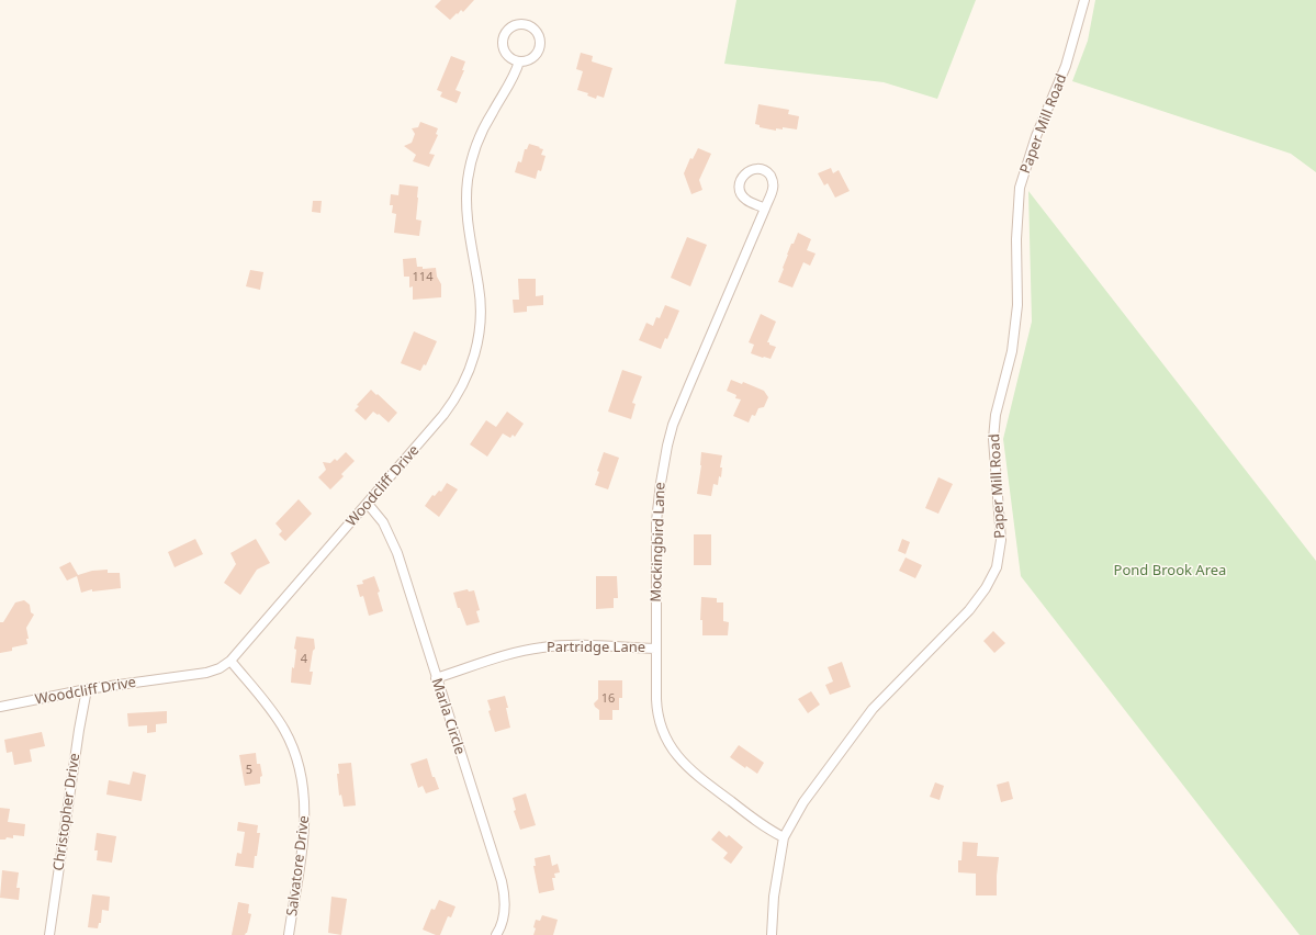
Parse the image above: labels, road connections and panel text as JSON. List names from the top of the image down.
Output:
{
  "streets": {
    "street": [
      "Paper Mill Road",
      "Woodcliff Drive",
      "Mockingbird Lane",
      "Partridge Lane",
      "Marla Circle",
      "Christopher Drive",
      "Salvatore Drive"
    ]
  },
  "crossings": [
    ["Paper Mill Road", "Mockingbird Lane"],
    ["Woodcliff Drive", "Marla Circle"],
    ["Woodcliff Drive", "Christopher Drive"],
    ["Woodcliff Drive", "Salvatore Drive"],
    ["Mockingbird Lane", "Partridge Lane"],
    ["Partridge Lane", "Marla Circle"]
  ],
  "parks": ["Pond Brook Area"],
  "house_numbers": [
    "114",
    "4",
    "16",
    "5"
  ]
}
